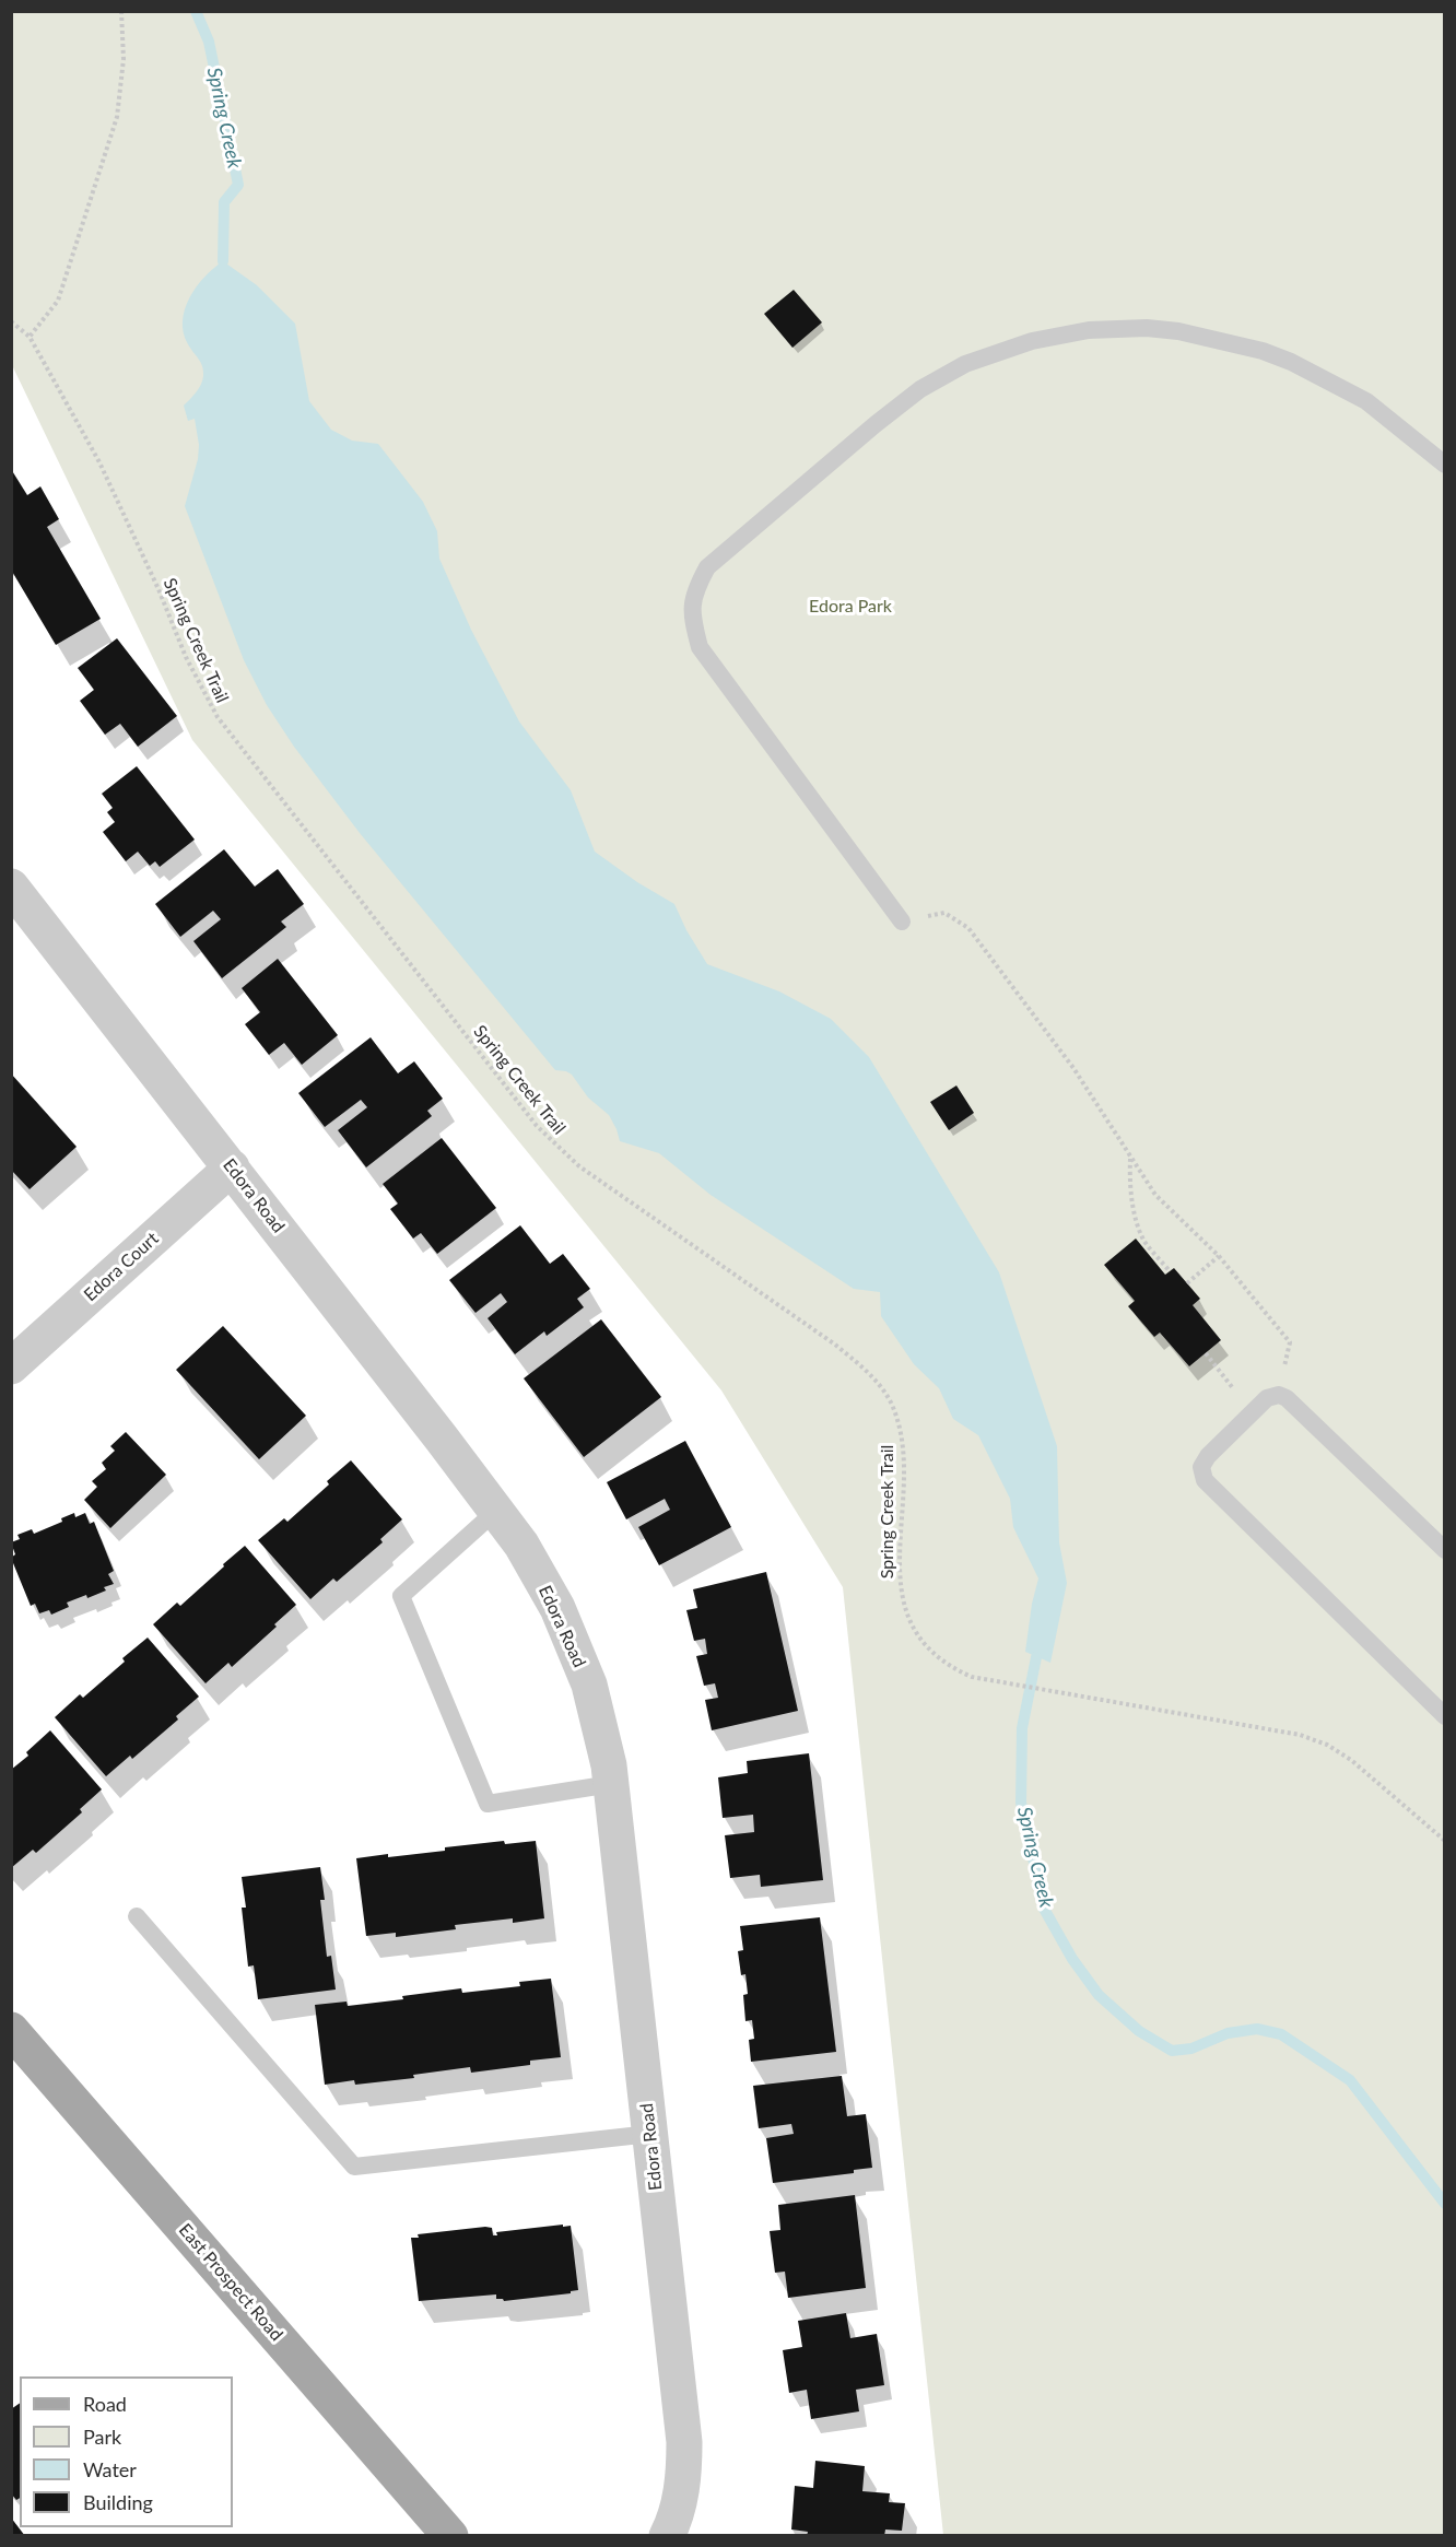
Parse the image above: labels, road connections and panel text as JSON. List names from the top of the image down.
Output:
{
  "streets": {
    "main road": ["East Prospect Road"],
    "street": ["Edora Road", "Edora Court"],
    "path": ["Spring Creek Trail"]
  },
  "crossings": [
    ["Edora Road", "Edora Court"]
  ],
  "water": ["Spring Creek"],
  "parks": ["Edora Park"],
  "legend": [
    "Road",
    "Park",
    "Water",
    "Building"
  ]
}
